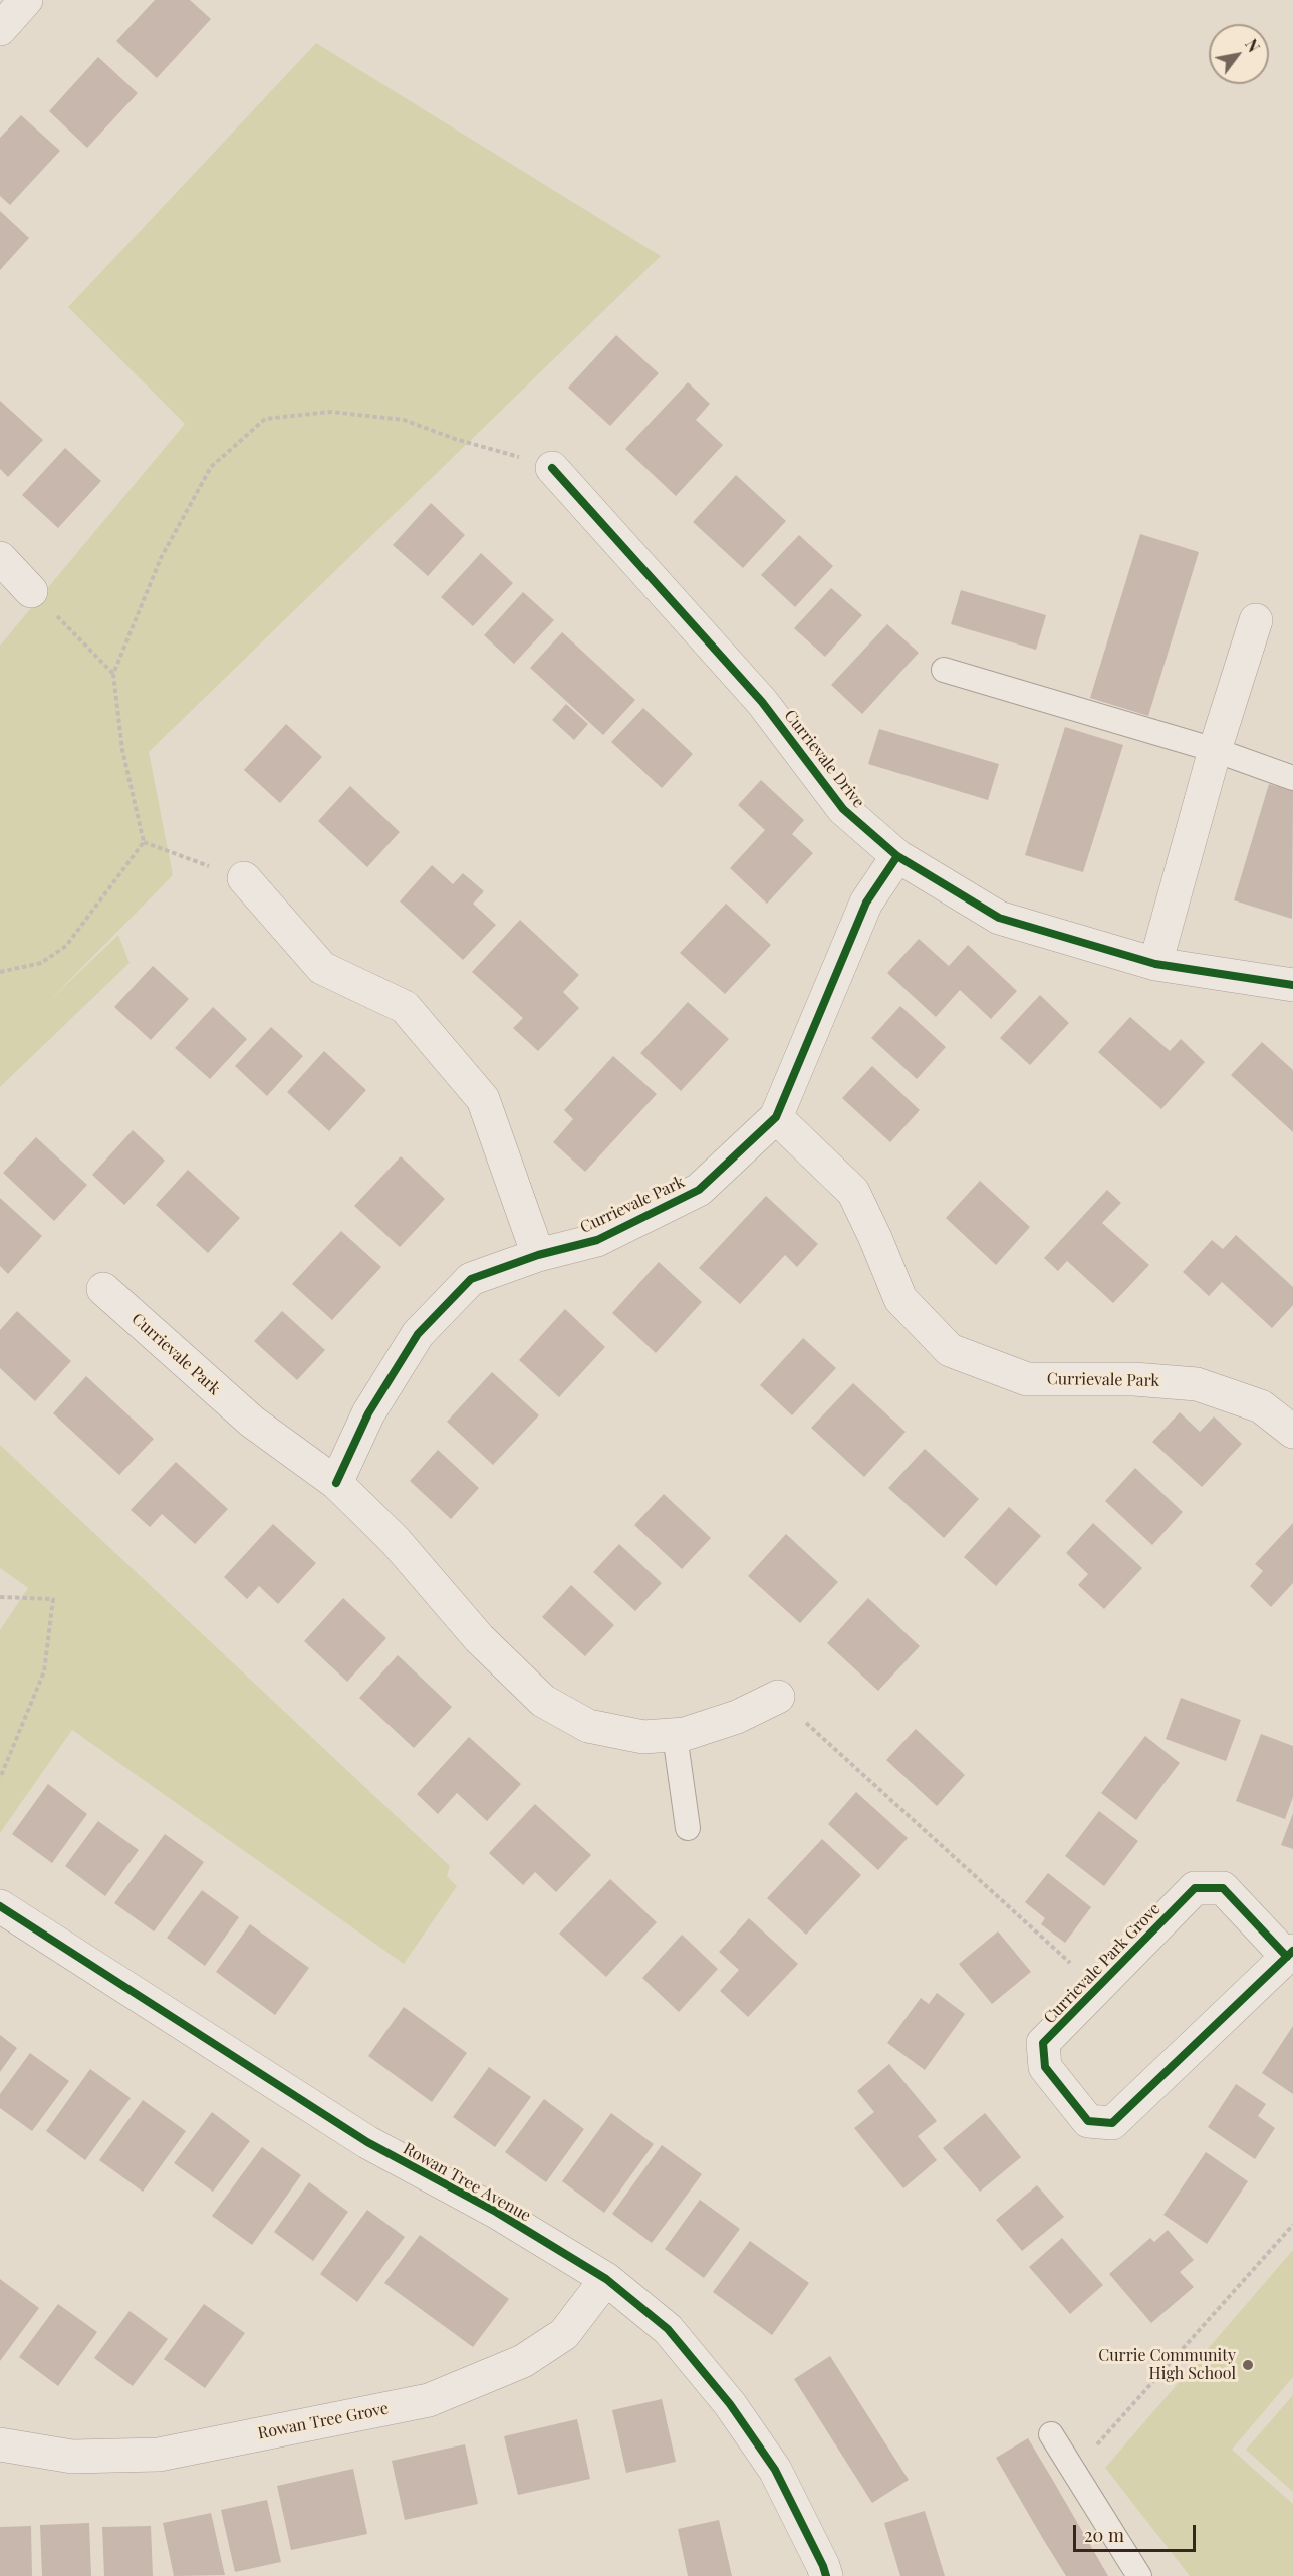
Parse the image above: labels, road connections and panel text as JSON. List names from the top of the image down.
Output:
{
  "streets": {
    "street": [
      "Currievale Drive",
      "Currievale Park",
      "Currievale Park Grove",
      "Rowan Tree Avenue",
      "Rowan Tree Grove"
    ]
  },
  "crossings": [
    ["Currievale Drive", "Currievale Park"],
    ["Rowan Tree Avenue", "Rowan Tree Grove"]
  ],
  "places": ["Currie Community High School"],
  "scale_bar": "20 m",
  "north": "top right"
}
